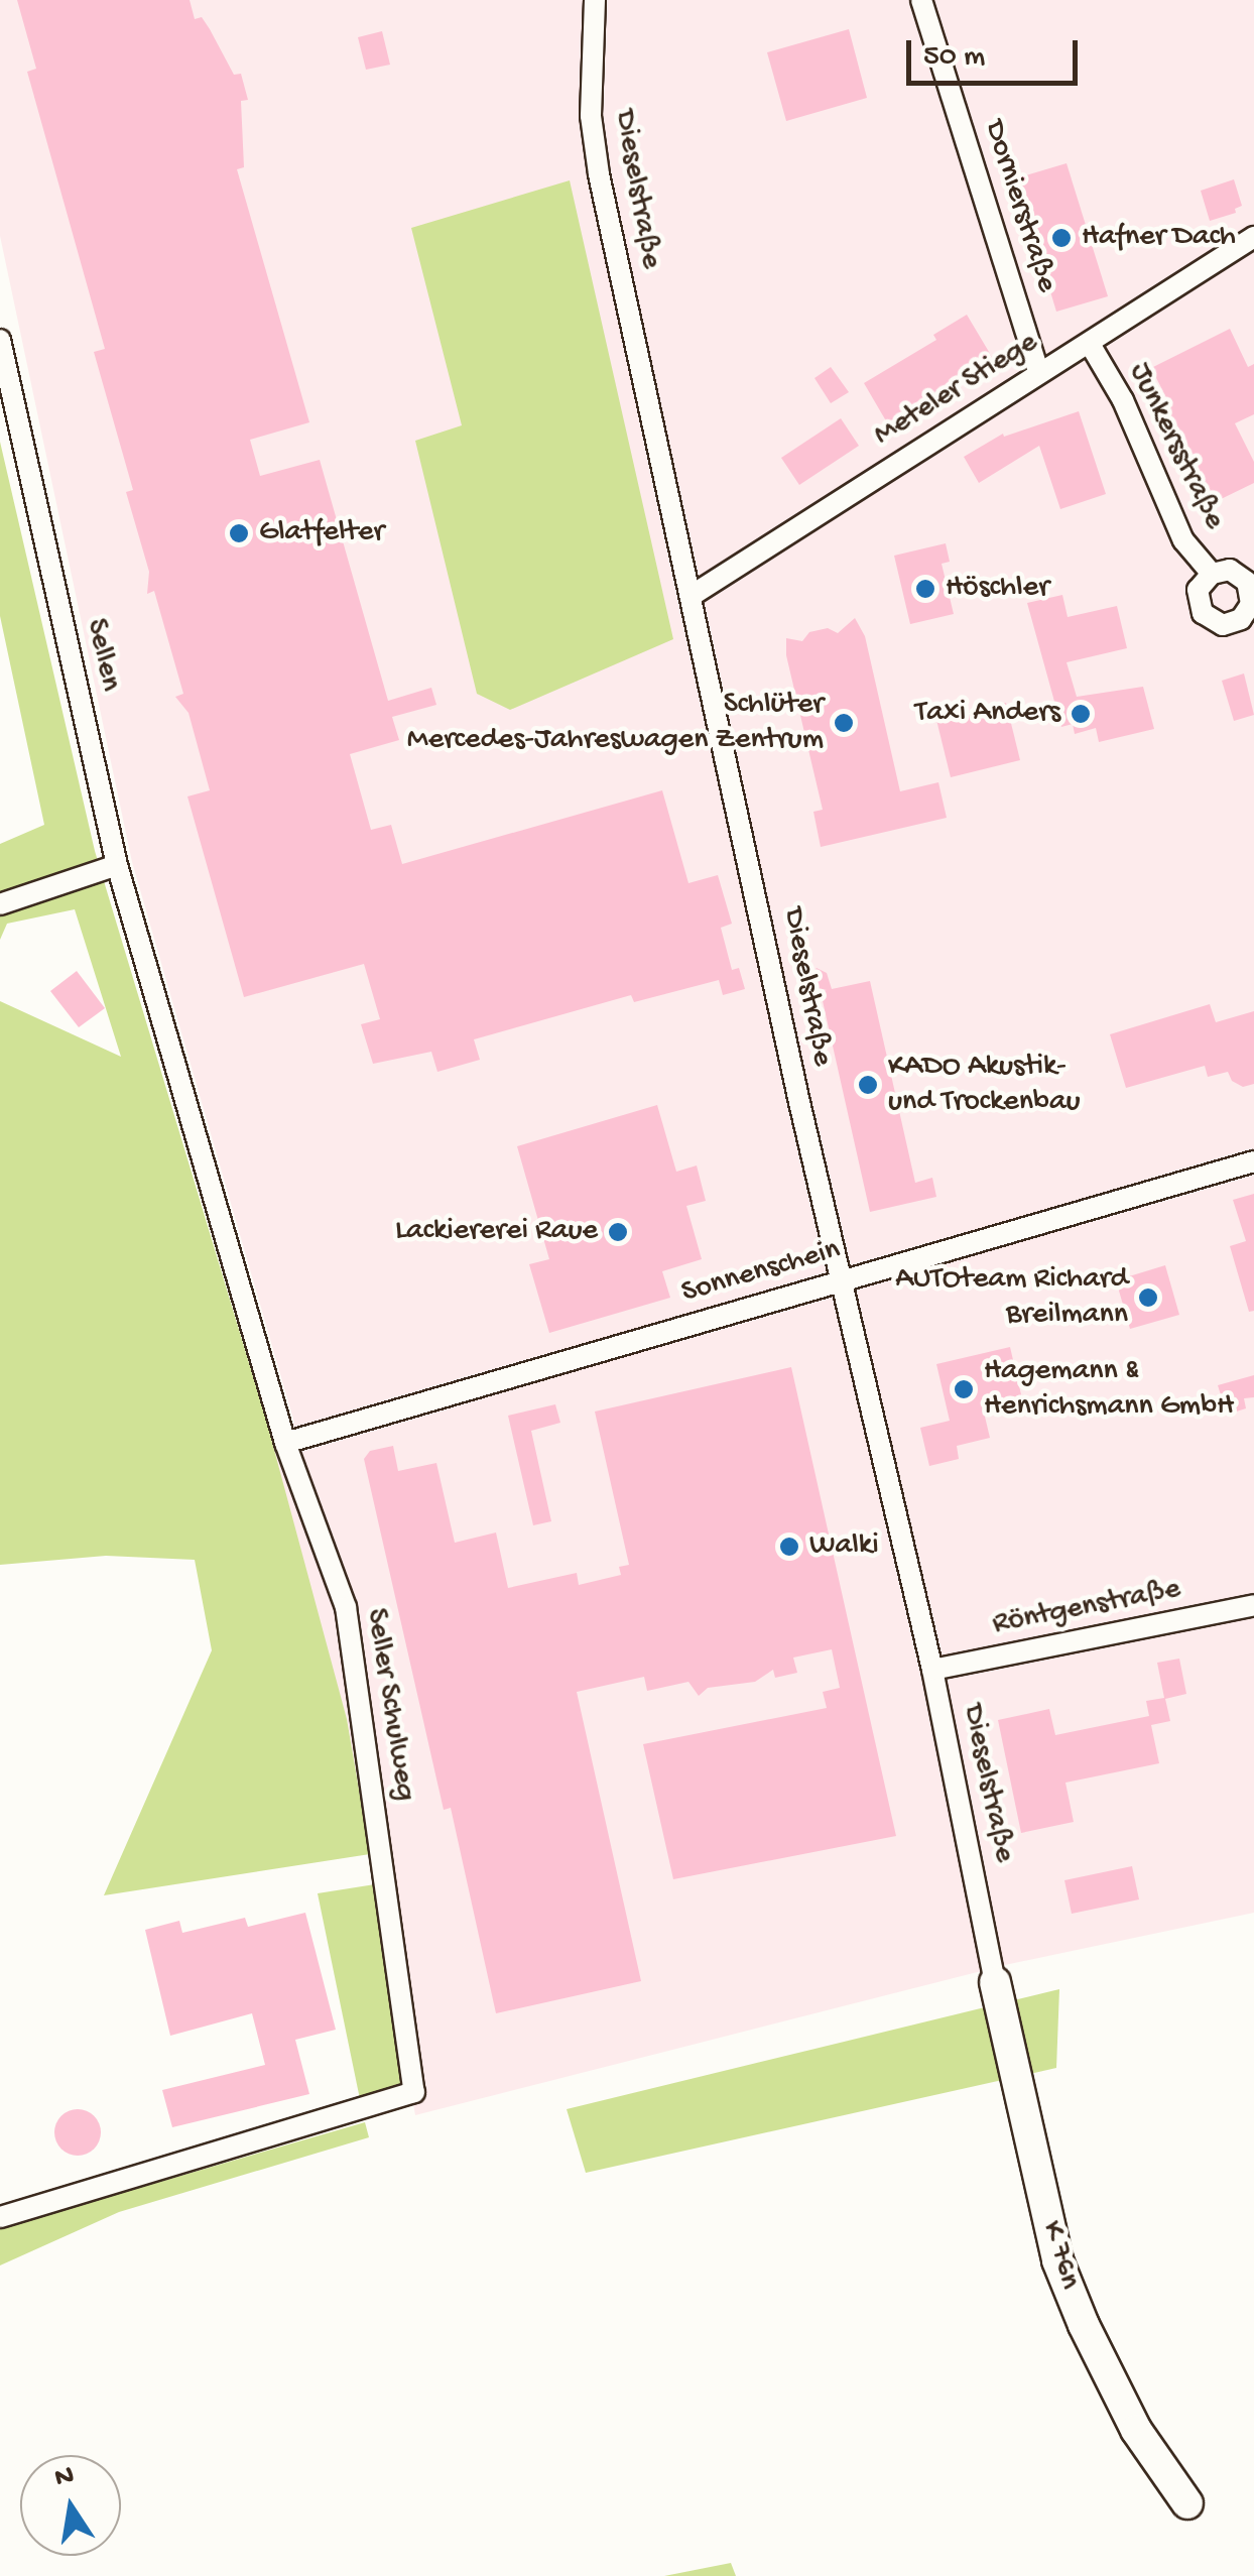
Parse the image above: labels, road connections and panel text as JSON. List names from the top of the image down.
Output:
{
  "streets": {
    "street": [
      "Dieselstraße",
      "Dornierstraße",
      "Meteler Stiege",
      "Junkersstraße",
      "Sellen",
      "Sonnenschein",
      "Röntgenstraße",
      "Seller Schulweg",
      "K 76n"
    ]
  },
  "crossings": [
    ["Dieselstraße", "Meteler Stiege"],
    ["Dieselstraße", "Sonnenschein"],
    ["Dieselstraße", "Röntgenstraße"],
    ["Dieselstraße", "K 76n"],
    ["Dornierstraße", "Meteler Stiege"],
    ["Meteler Stiege", "Junkersstraße"],
    ["Sellen", "Seller Schulweg"],
    ["Sonnenschein", "Seller Schulweg"]
  ],
  "places": [
    "Hafner Dach",
    "Glatfelter",
    "Höschler",
    "Taxi Anders",
    "Schlüter Mercedes-Jahreswagen Zentrum",
    "KADO Akustik- und Trockenbau",
    "Lackiererei Raue",
    "AUTOteam Richard Breilmann",
    "Hagemann & Henrichsmann GmbH",
    "Walki"
  ],
  "scale_bar": "50 m",
  "north": "top"
}
